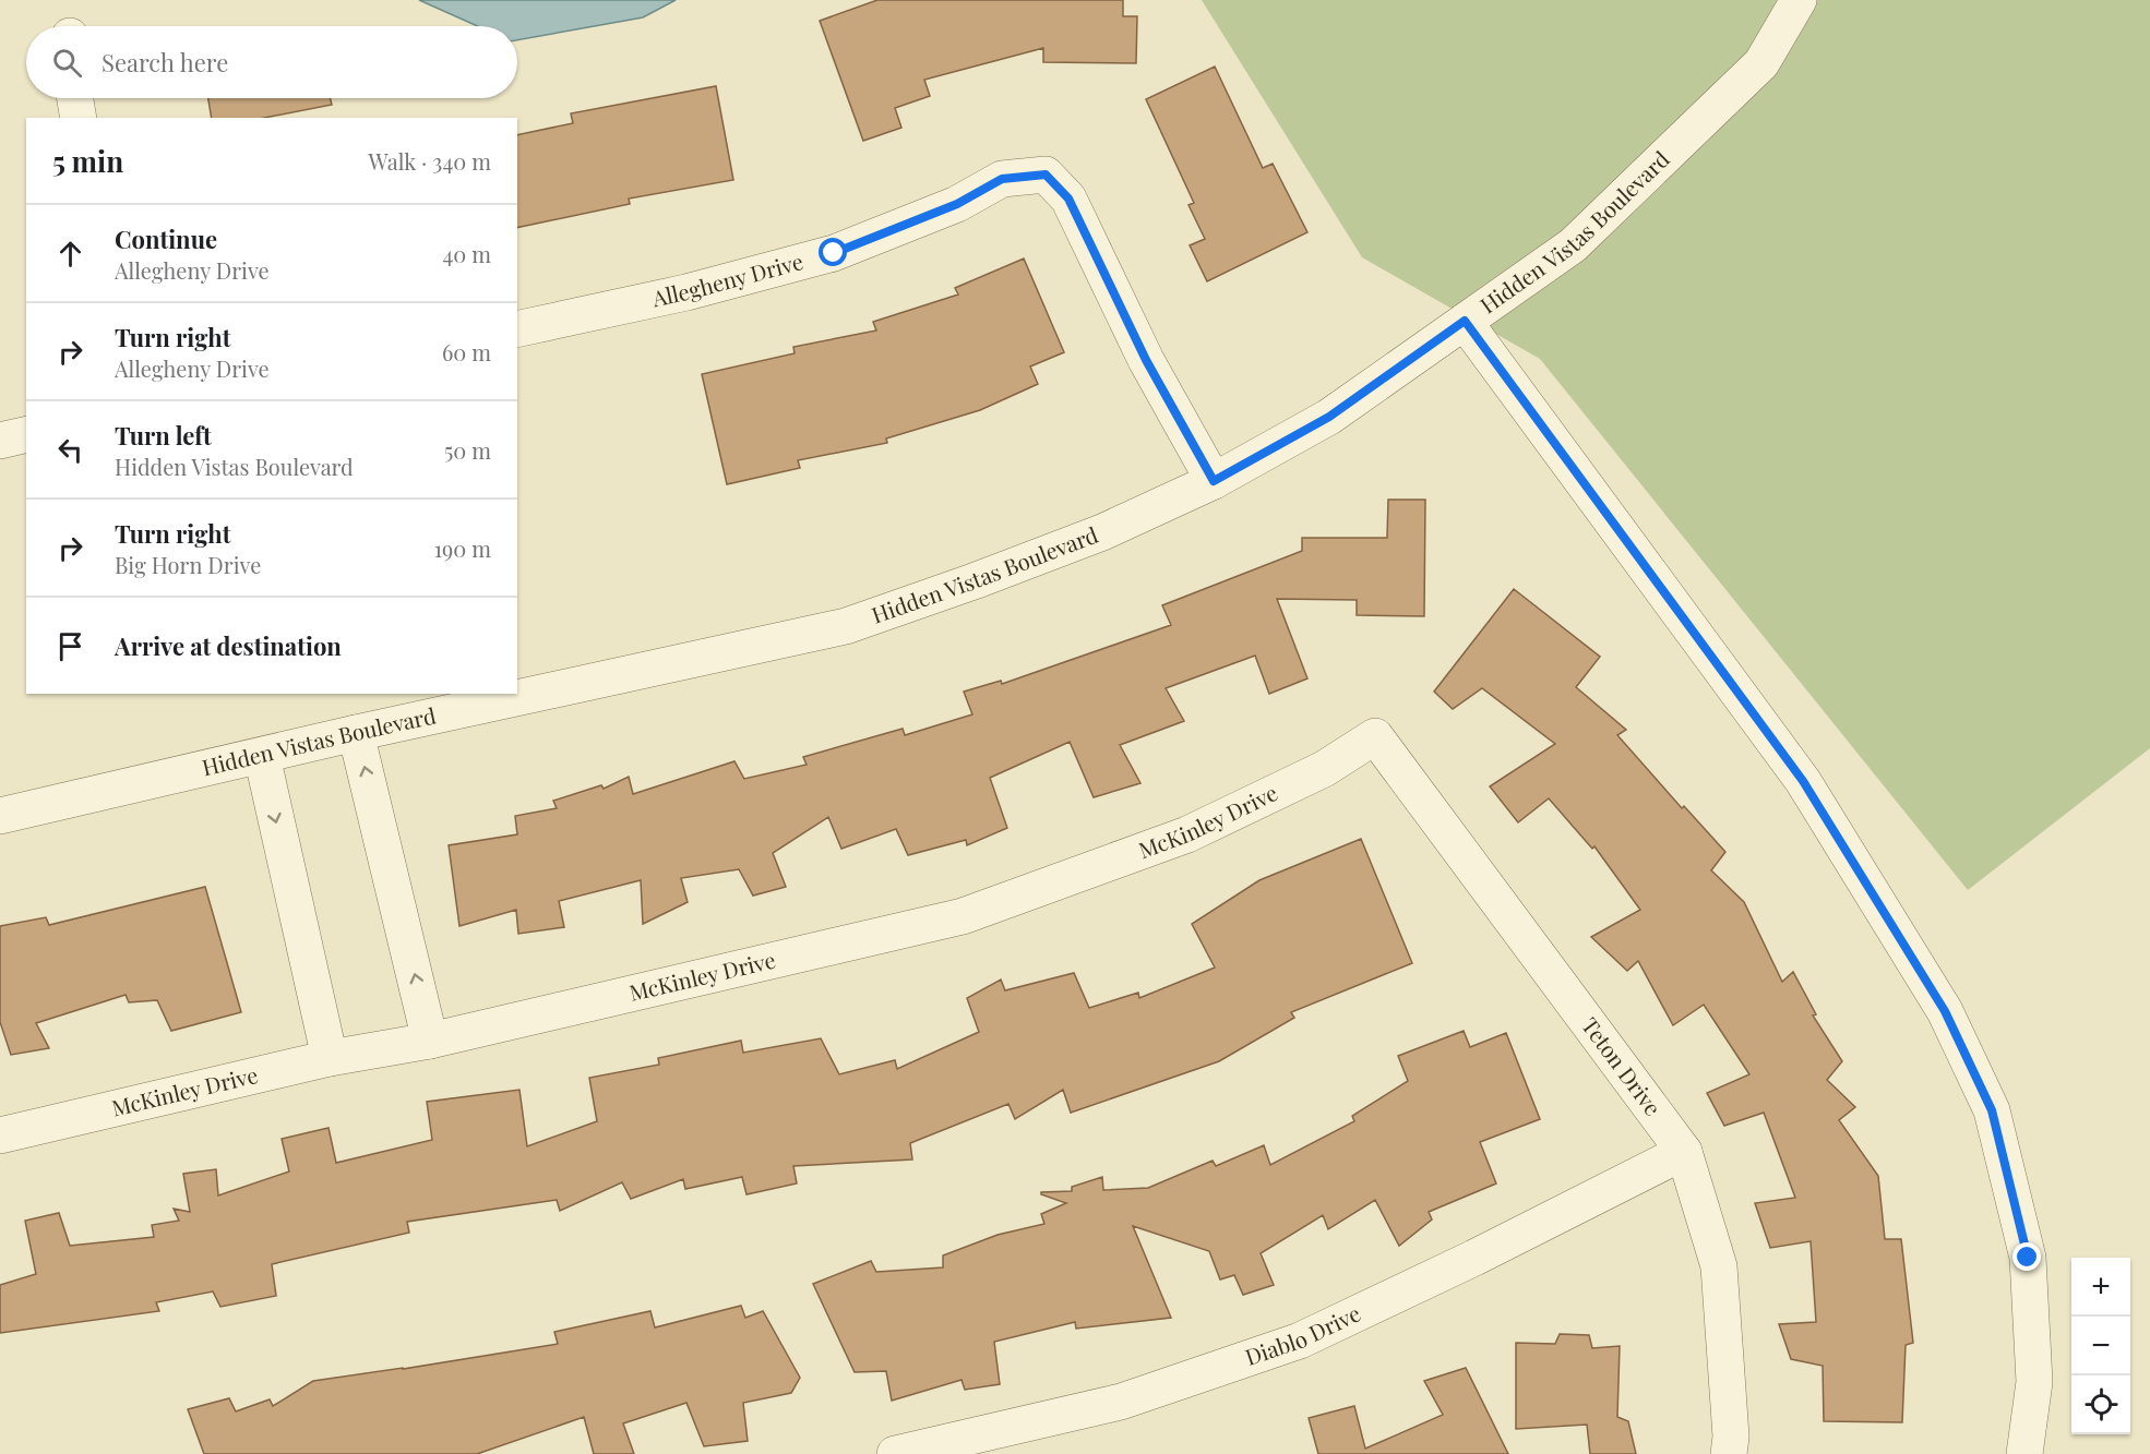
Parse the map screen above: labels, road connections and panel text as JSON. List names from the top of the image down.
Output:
{
  "streets": {
    "street": [
      "Hidden Vistas Boulevard",
      "Allegheny Drive",
      "McKinley Drive",
      "Teton Drive",
      "Diablo Drive"
    ]
  },
  "crossings": [
    ["Hidden Vistas Boulevard", "Allegheny Drive"],
    ["McKinley Drive", "Teton Drive"],
    ["Teton Drive", "Diablo Drive"]
  ],
  "page": {
    "search": "Search here",
    "heading": ["5 min", "Walk · 340 m"],
    "list": [
      ["Continue", "Allegheny Drive", "40 m"],
      ["Turn right", "Allegheny Drive", "60 m"],
      ["Turn left", "Hidden Vistas Boulevard", "50 m"],
      ["Turn right", "Big Horn Drive", "190 m"],
      "Arrive at destination"
    ],
    "map_buttons": ["+", "−"]
  }
}
